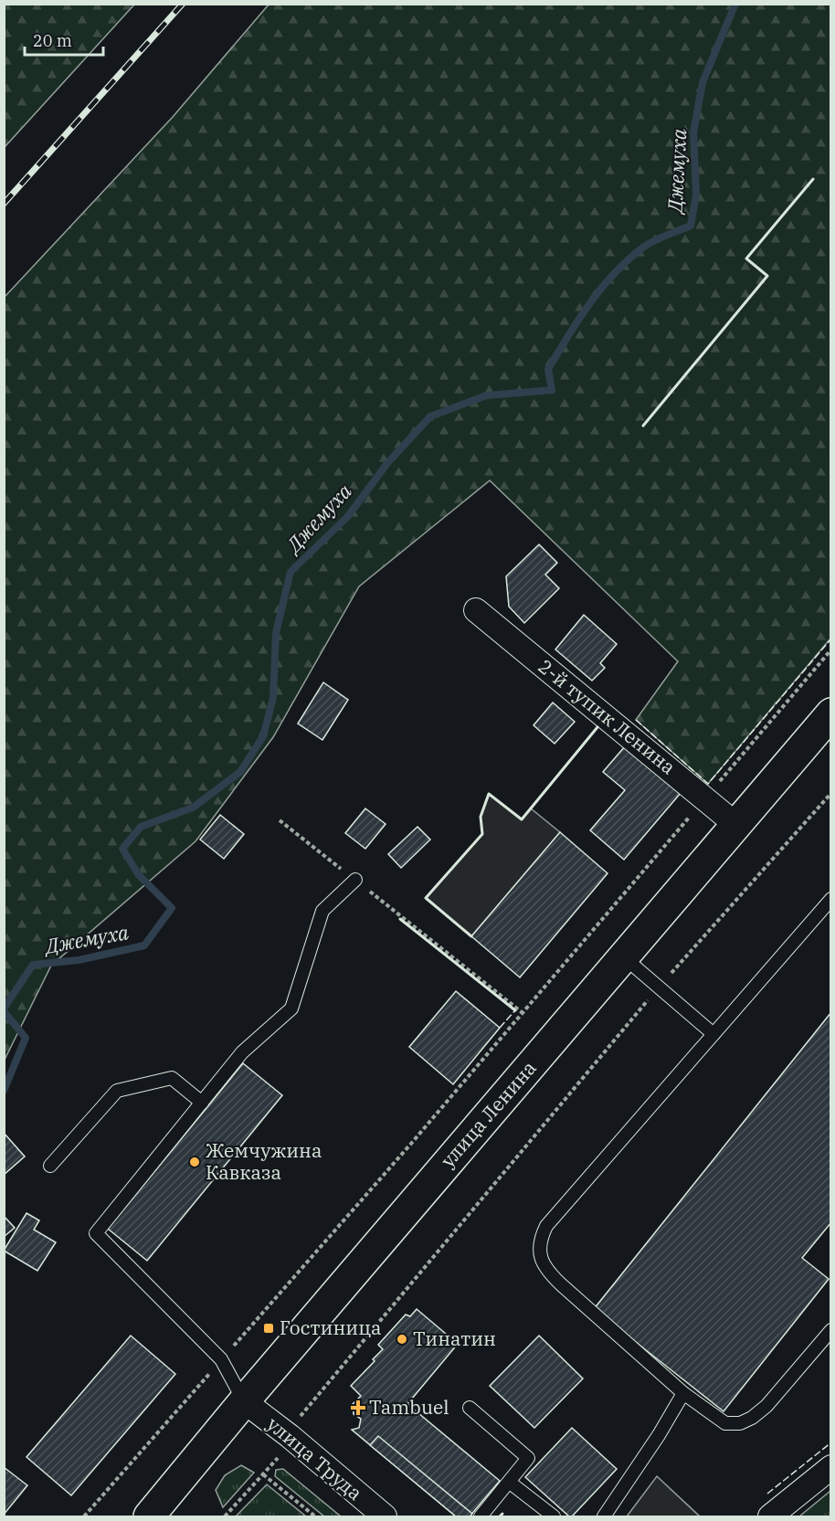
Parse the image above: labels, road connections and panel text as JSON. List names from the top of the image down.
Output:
{
  "streets": {
    "main road": ["улица Ленина"],
    "street": ["2-й тупик Ленина", "улица Труда"]
  },
  "crossings": [
    ["2-й тупик Ленина", "улица Ленина"],
    ["улица Ленина", "улица Труда"]
  ],
  "water": ["Джемуха"],
  "places": {
    "other": ["Жемчужина Кавказа", "Тинатин"],
    "transit": ["Гостиница"],
    "health": ["Tambuel"]
  },
  "scale_bar": "20 m"
}
